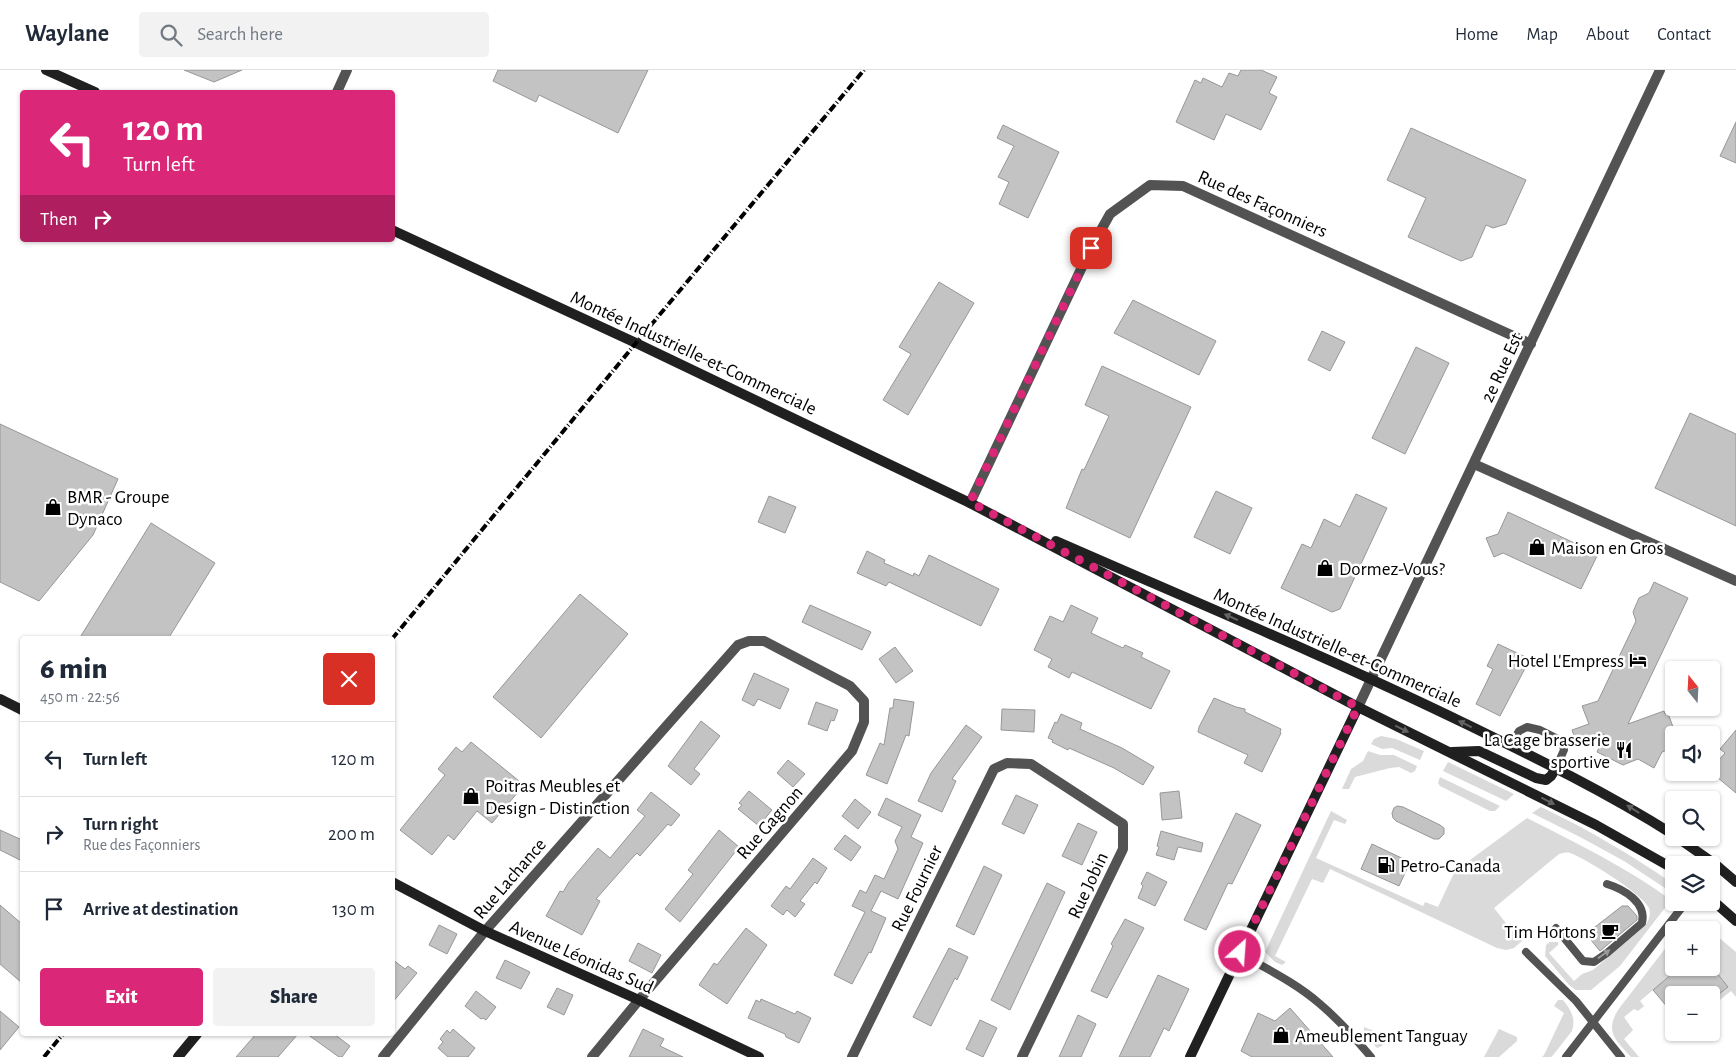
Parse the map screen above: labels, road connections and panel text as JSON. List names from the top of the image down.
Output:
{
  "streets": {
    "main road": ["Montée Industrielle-et-Commerciale", "Avenue Léonidas Sud"],
    "street": [
      "Rue des Façonniers",
      "2e Rue Est",
      "Rue Gagnon",
      "Rue Lachance",
      "Rue Jobin",
      "Rue Fournier"
    ]
  },
  "crossings": [
    ["Rue des Façonniers", "Montée Industrielle-et-Commerciale"],
    ["Rue des Façonniers", "2e Rue Est"],
    ["Montée Industrielle-et-Commerciale", "2e Rue Est"],
    ["Rue Gagnon", "Rue Lachance"],
    ["Rue Gagnon", "Avenue Léonidas Sud"],
    ["Rue Lachance", "Avenue Léonidas Sud"],
    ["Rue Jobin", "Rue Fournier"]
  ],
  "places": {
    "shop": [
      "BMR - Groupe Dynaco",
      "Maison en Gros",
      "Dormez-Vous?",
      "Poitras Meubles et Design - Distinction",
      "Ameublement Tanguay"
    ],
    "hotel": ["Hotel L'Empress"],
    "restaurant": ["La Cage brasserie sportive"],
    "fuel station": ["Petro-Canada"],
    "cafe": ["Tim Hortons"]
  },
  "north": "top",
  "page": {
    "header": "Waylane",
    "search": "Search here",
    "nav": [
      "Home",
      "Map",
      "About",
      "Contact"
    ],
    "turn": ["120 m", "Turn left"],
    "then": "Then",
    "heading": ["6 min", "450 m · 22:56"],
    "map_buttons": ["+", "−"],
    "list": [
      {
        "name": "Turn left",
        "value": "120 m"
      },
      {
        "name": "Turn right",
        "note": "Rue des Façonniers",
        "value": "200 m"
      },
      {
        "name": "Arrive at destination",
        "value": "130 m"
      }
    ],
    "buttons": ["Exit", "Share"]
  }
}
